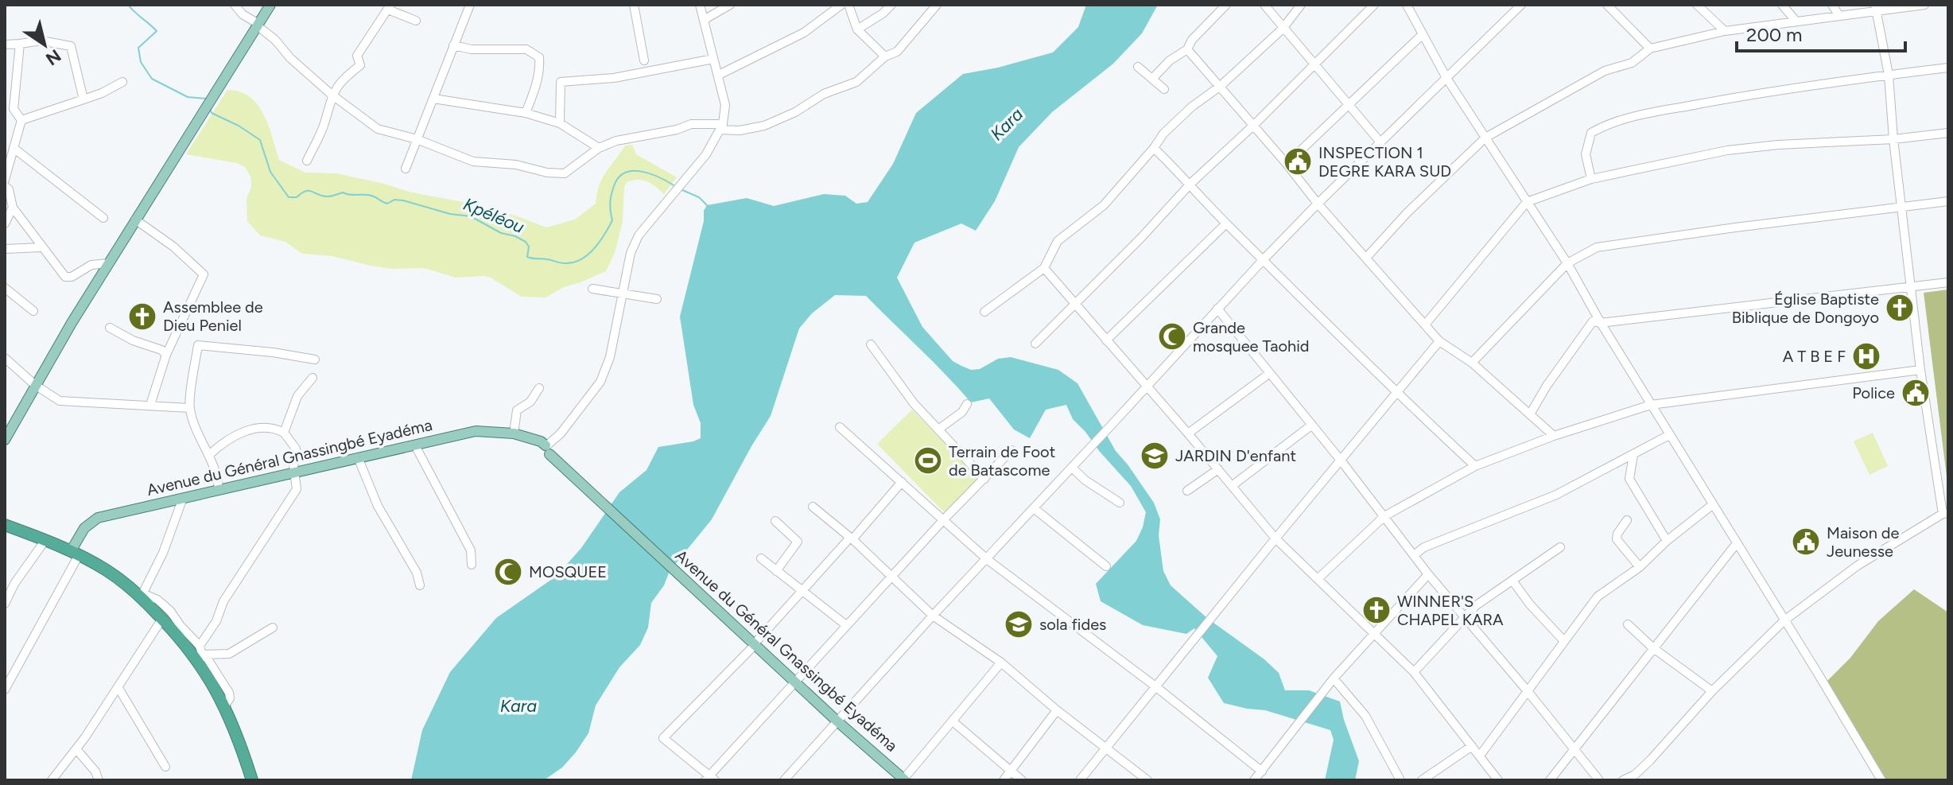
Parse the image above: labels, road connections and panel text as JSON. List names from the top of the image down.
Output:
{
  "streets": {
    "main road": ["Avenue du Général Gnassingbé Eyadéma"]
  },
  "water": ["Kara", "Kpéléou"],
  "places": {
    "public building": ["INSPECTION 1 DEGRE KARA SUD", "Police", "Maison de Jeunesse"],
    "church": ["Église Baptiste Biblique de Dongoyo", "Assemblee de Dieu Peniel", "WINNER'S CHAPEL KARA"],
    "mosque": ["Grande mosquee Taohid", "MOSQUEE"],
    "hospital": ["A T B E F"],
    "school or university": ["JARDIN D'enfant", "sola fides"],
    "sports": ["Terrain de Foot de Batascome"]
  },
  "scale_bar": "200 m",
  "north": "bottom right"
}
